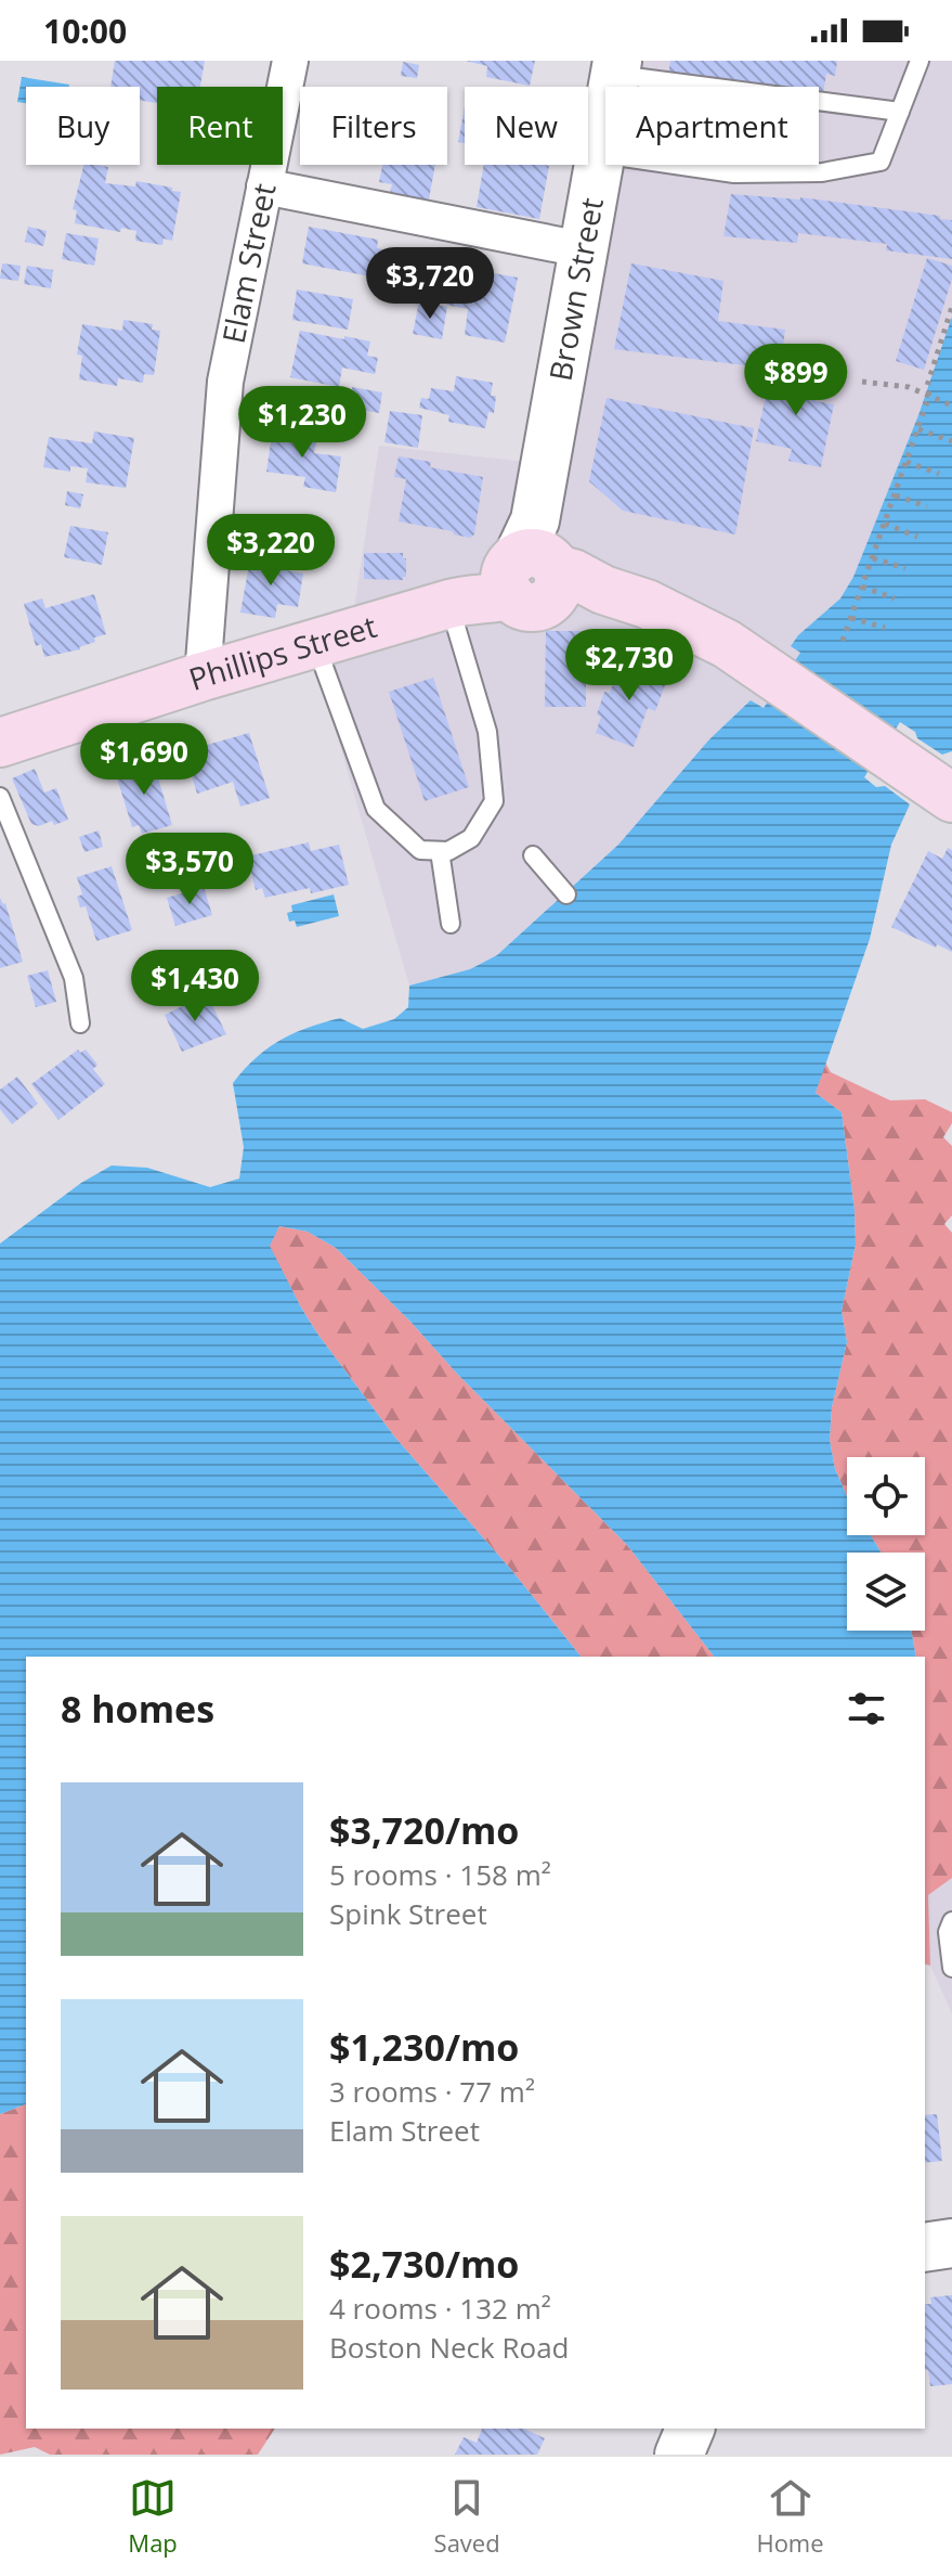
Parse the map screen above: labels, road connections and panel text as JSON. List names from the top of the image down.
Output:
{
  "streets": {
    "main road": ["Brown Street", "Phillips Street"],
    "street": ["Elam Street"]
  },
  "crossings": [
    ["Elam Street", "Phillips Street"],
    ["Brown Street", "Phillips Street"]
  ],
  "page": {
    "status": "10:00",
    "chip": [
      "Buy",
      "Rent",
      "Filters",
      "New",
      "Apartment"
    ],
    "price": [
      "$3,720",
      "$899",
      "$1,230",
      "$3,220",
      "$2,730",
      "$1,690",
      "$3,570",
      "$1,430"
    ],
    "heading": "8 homes",
    "list": [
      {
        "name": "$3,720/mo",
        "note": "5 rooms · 158 m² · Spink Street"
      },
      {
        "name": "$1,230/mo",
        "note": "3 rooms · 77 m² · Elam Street"
      },
      {
        "name": "$2,730/mo",
        "note": "4 rooms · 132 m² · Boston Neck Road"
      }
    ],
    "tabs": ["Map", "Saved", "Home"]
  }
}
